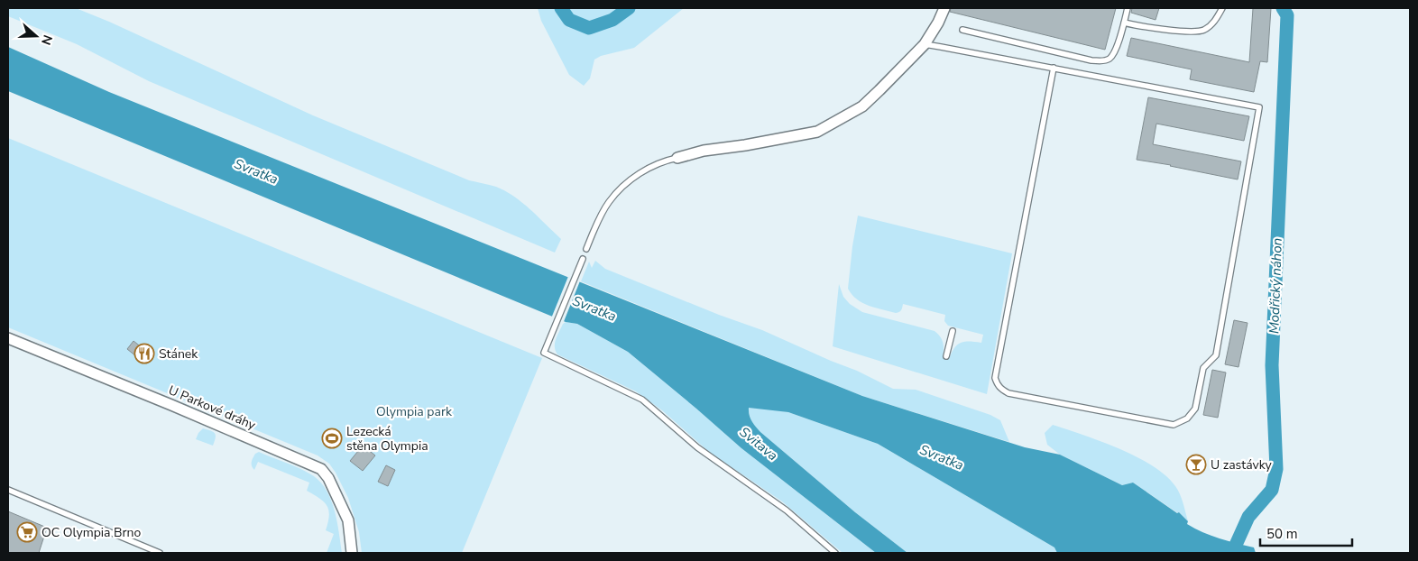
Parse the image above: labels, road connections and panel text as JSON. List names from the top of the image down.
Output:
{
  "streets": {
    "street": ["U Parkové dráhy"]
  },
  "water": ["Svratka", "Modřický náhon", "Svitava"],
  "parks": ["Olympia park"],
  "places": {
    "restaurant": ["Stánek"],
    "sports": ["Lezecká stěna Olympia"],
    "bar": ["U zastávky"],
    "supermarket": ["OC Olympia Brno"]
  },
  "scale_bar": "50 m",
  "north": "right"
}
